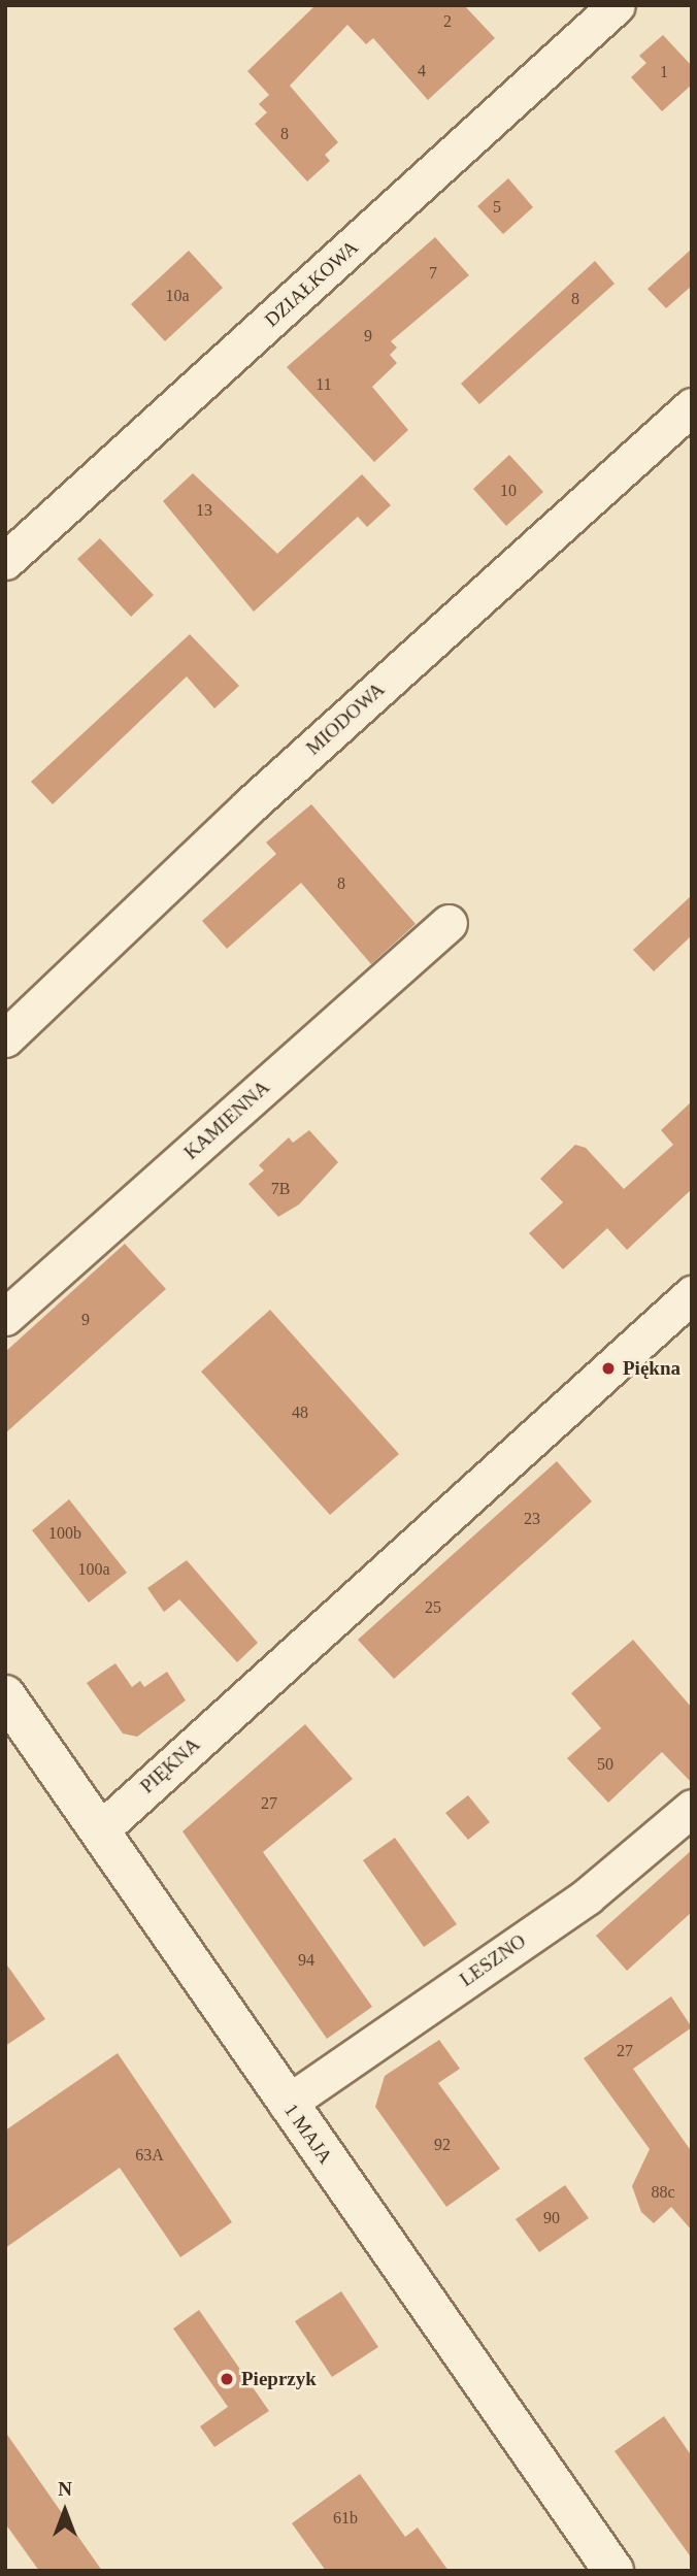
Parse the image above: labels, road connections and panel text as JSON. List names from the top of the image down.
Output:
{
  "streets": {
    "street": [
      "DZIAŁKOWA",
      "MIODOWA",
      "KAMIENNA",
      "PIĘKNA",
      "LESZNO",
      "1 MAJA"
    ]
  },
  "crossings": [
    ["PIĘKNA", "1 MAJA"],
    ["LESZNO", "1 MAJA"]
  ],
  "places": ["Piękna", "Pieprzyk"],
  "house_numbers": [
    "2",
    "4",
    "1",
    "8",
    "5",
    "7",
    "10a",
    "8",
    "9",
    "11",
    "10",
    "13",
    "8",
    "7B",
    "9",
    "48",
    "23",
    "100b",
    "100a",
    "25",
    "50",
    "27",
    "94",
    "27",
    "92",
    "63A",
    "88c",
    "90",
    "61b"
  ],
  "north": "top"
}
